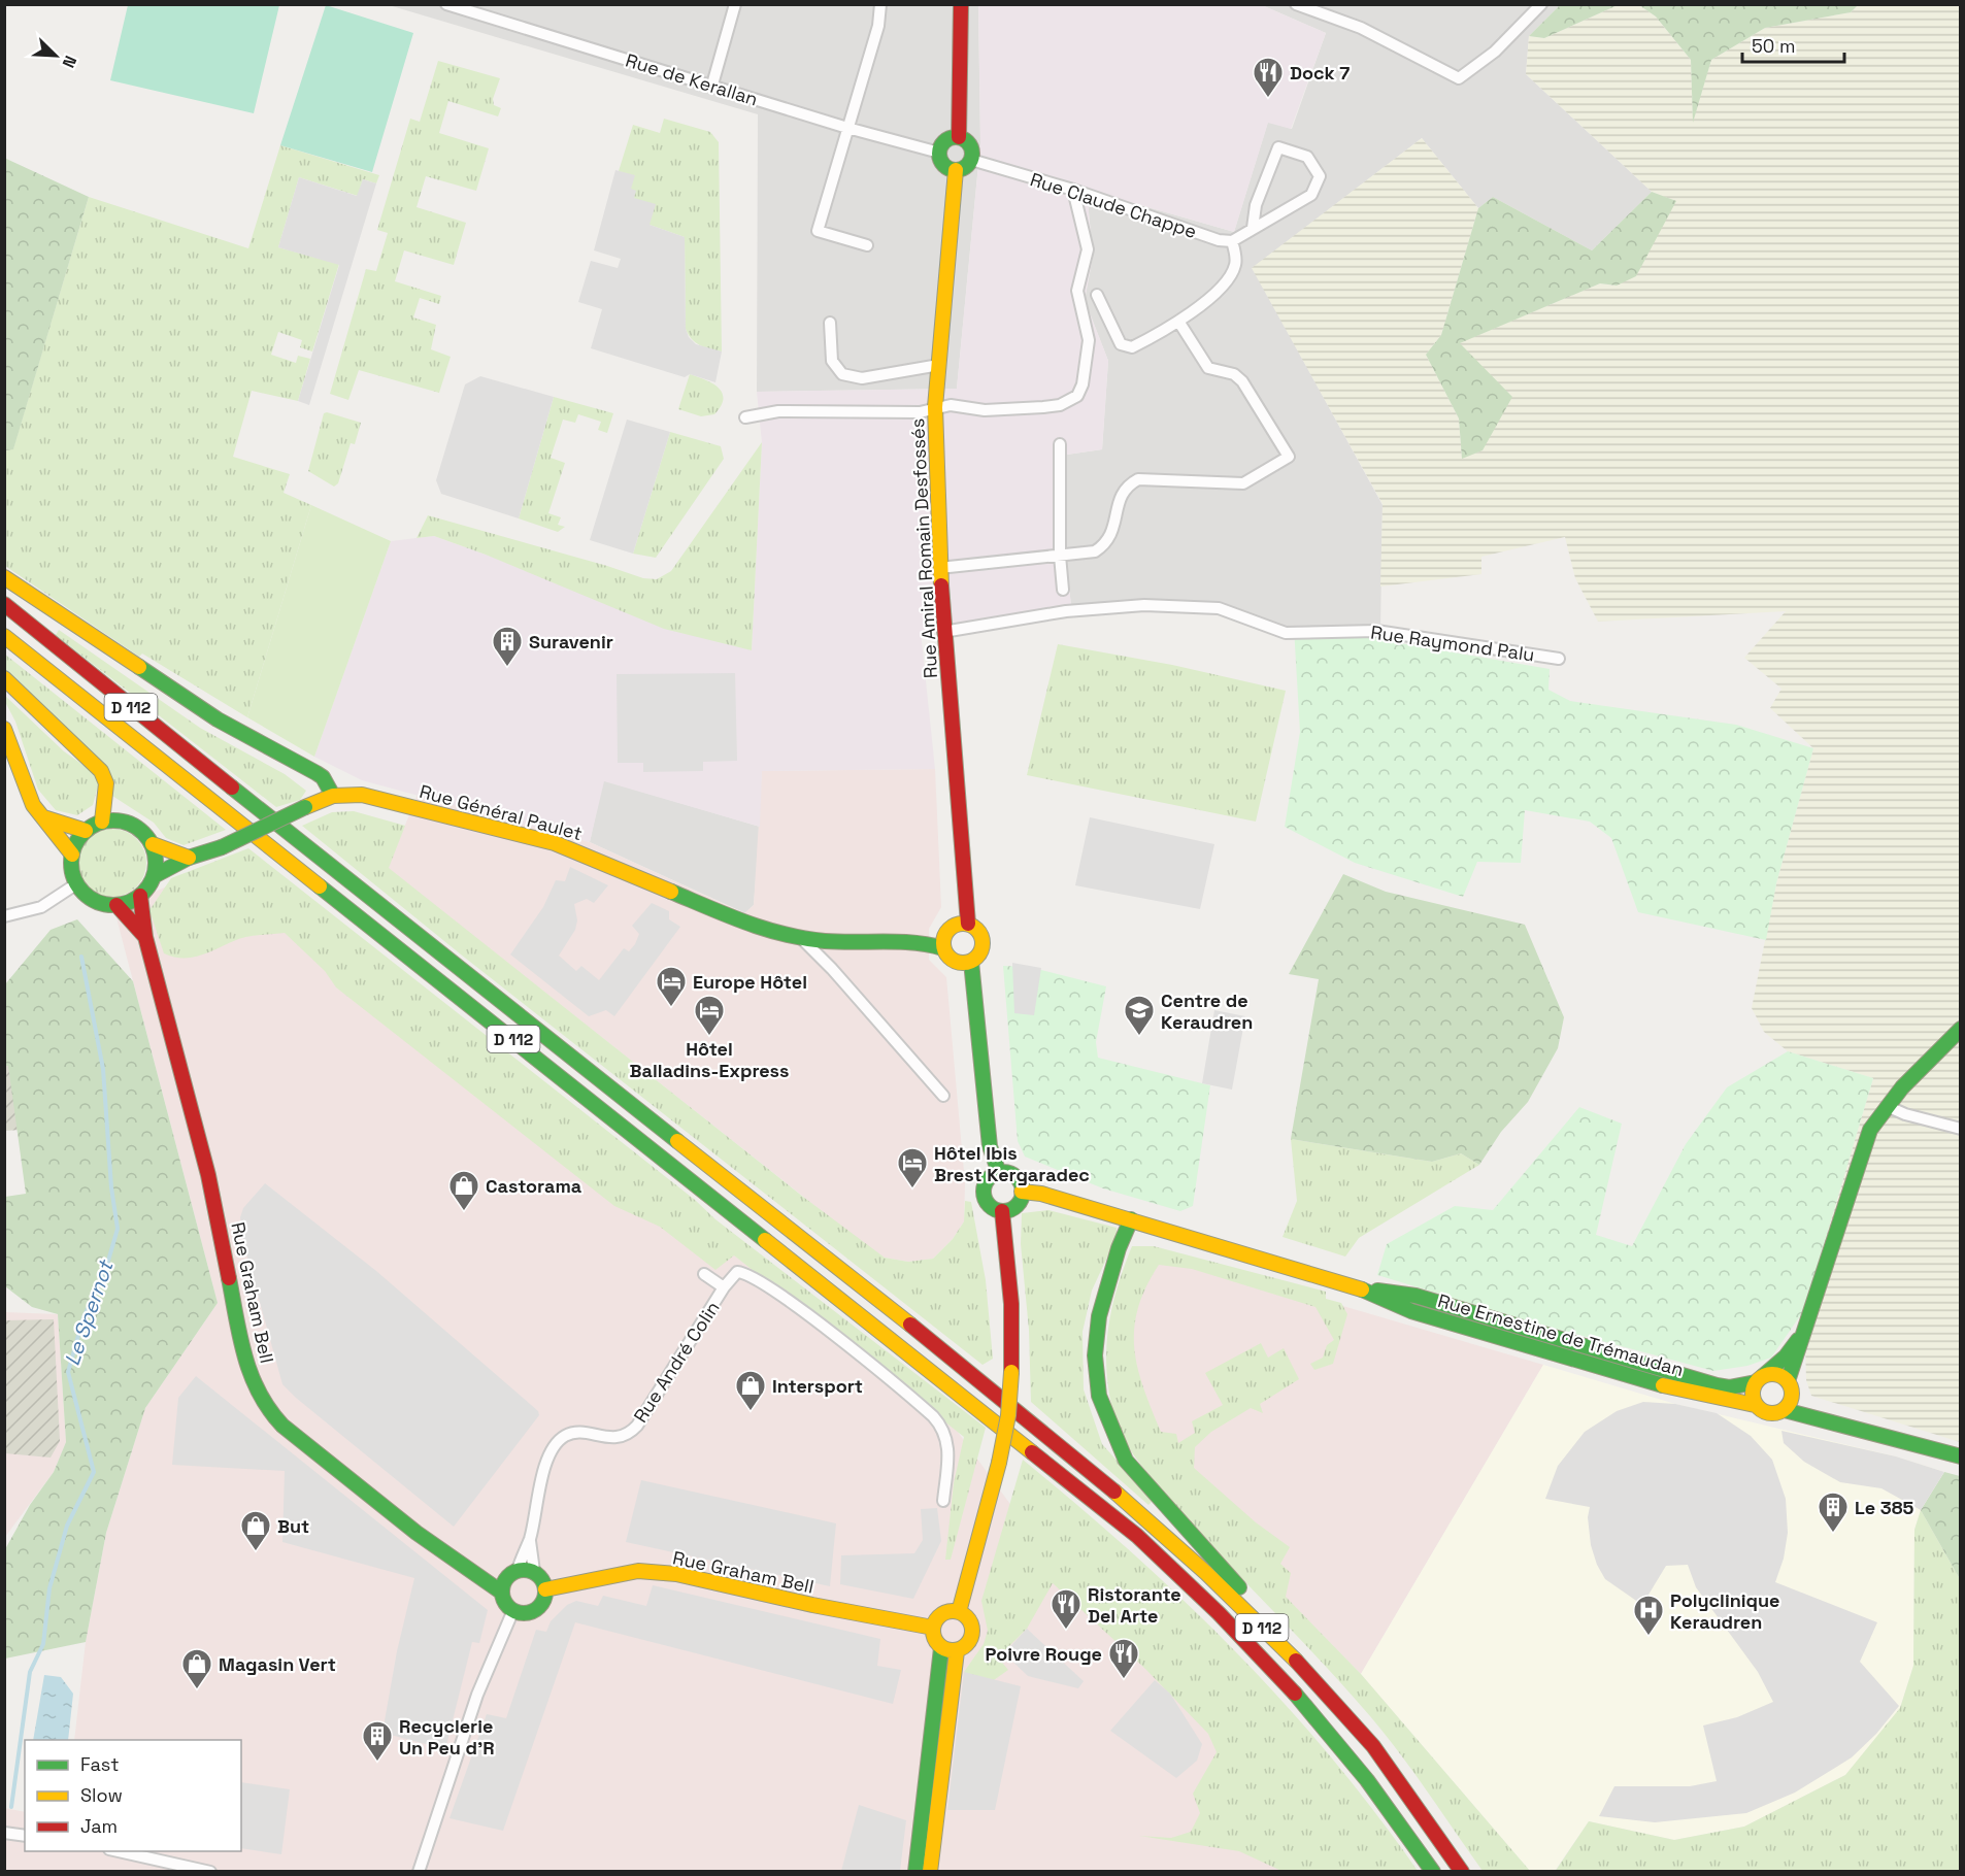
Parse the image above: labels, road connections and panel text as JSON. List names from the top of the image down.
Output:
{
  "streets": {
    "main road": [
      "Rue Amiral Romain Desfossés",
      "D 112",
      "Rue Général Paulet",
      "Rue Graham Bell",
      "Rue Ernestine de Trémaudan"
    ],
    "street": [
      "Rue de Kerallan",
      "Rue Claude Chappe",
      "Rue Raymond Palu",
      "Rue André Colin"
    ]
  },
  "crossings": [
    ["Rue de Kerallan", "Rue Claude Chappe"],
    ["Rue de Kerallan", "Rue Amiral Romain Desfossés"],
    ["Rue Claude Chappe", "Rue Amiral Romain Desfossés"],
    ["Rue Amiral Romain Desfossés", "Rue Raymond Palu"],
    ["Rue Amiral Romain Desfossés", "Rue Général Paulet"],
    ["Rue Général Paulet", "Rue Graham Bell"],
    ["Rue Graham Bell", "Rue André Colin"]
  ],
  "water": ["Le Spernot"],
  "places": {
    "restaurant": ["Dock 7", "Ristorante Del Arte", "Poivre Rouge"],
    "building": ["Suravenir", "Le 385", "Recyclerie Un Peu d'R"],
    "hotel": ["Europe Hôtel", "Hôtel Balladins-Express", "Hôtel Ibis Brest Kergaradec"],
    "school or university": ["Centre de Keraudren"],
    "shop": [
      "Castorama",
      "Intersport",
      "But",
      "Magasin Vert"
    ],
    "hospital": ["Polyclinique Keraudren"]
  },
  "legend": ["Fast", "Slow", "Jam"],
  "scale_bar": "50 m",
  "north": "bottom right"
}
